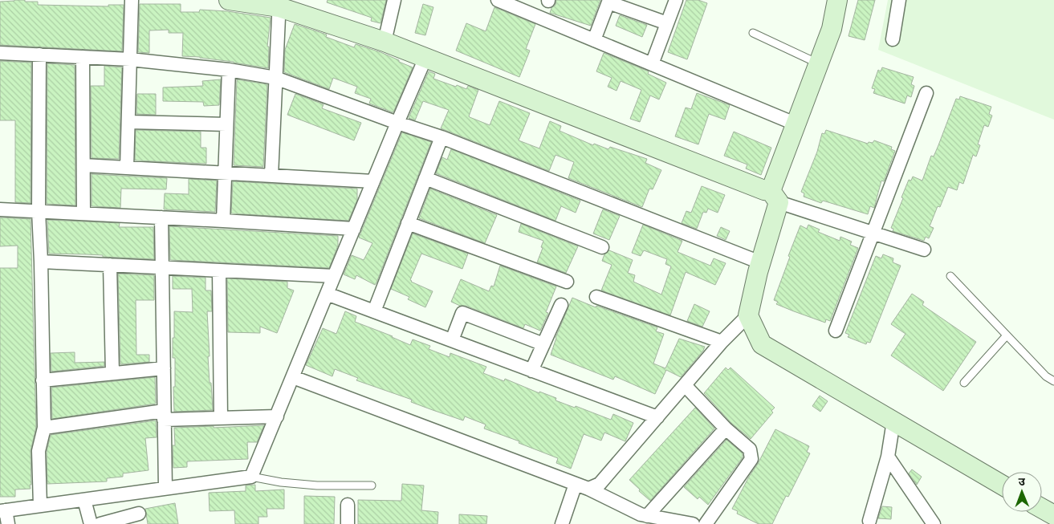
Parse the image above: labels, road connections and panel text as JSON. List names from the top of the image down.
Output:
{
  "north": "top"
}
